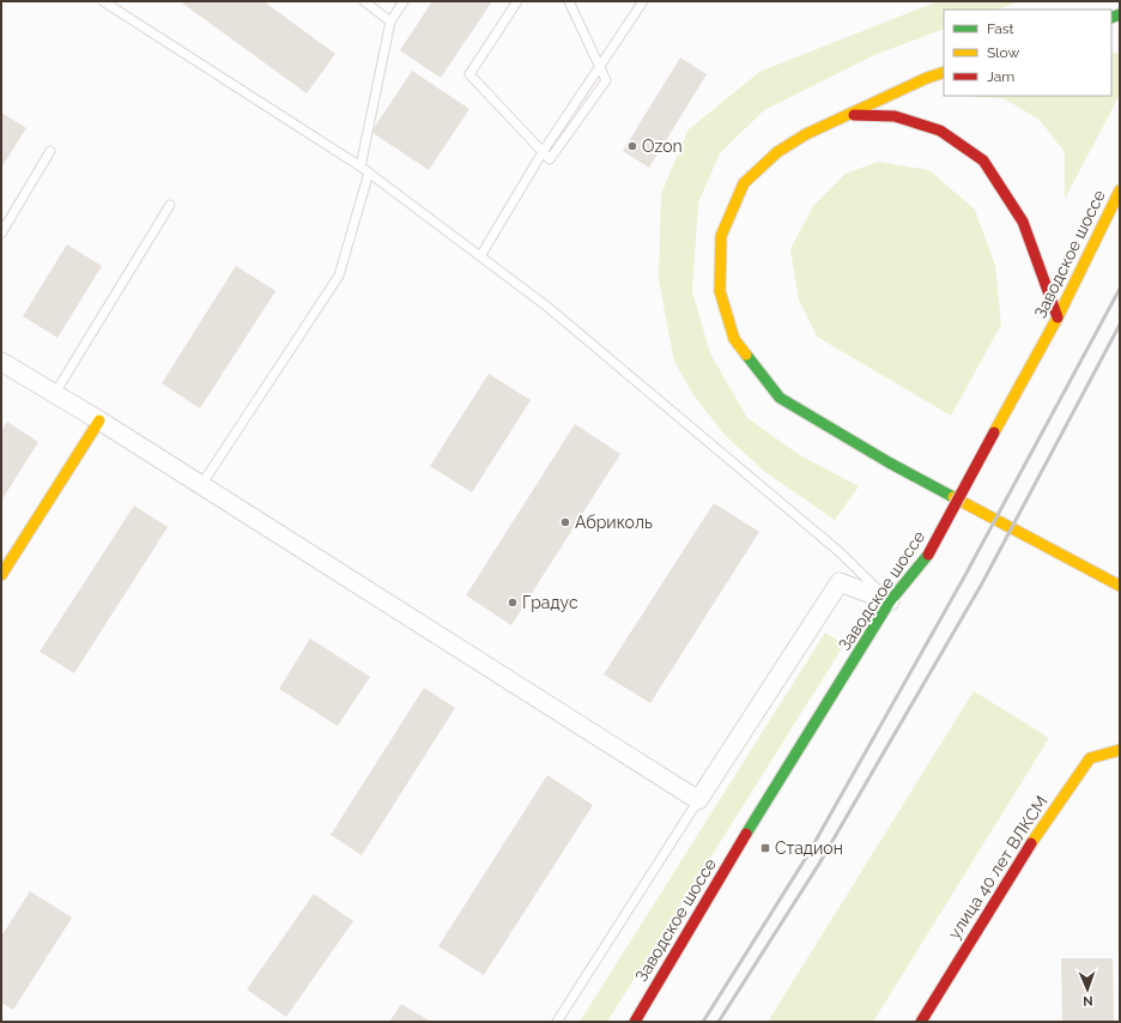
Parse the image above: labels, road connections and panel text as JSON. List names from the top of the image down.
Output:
{
  "streets": {
    "street": ["Заводское шоссе", "улица 40 лет ВЛКСМ"]
  },
  "places": {
    "other": ["Ozon", "Абриколь", "Градус"],
    "transit": ["Стадион"]
  },
  "legend": ["Fast", "Slow", "Jam"],
  "north": "bottom"
}
